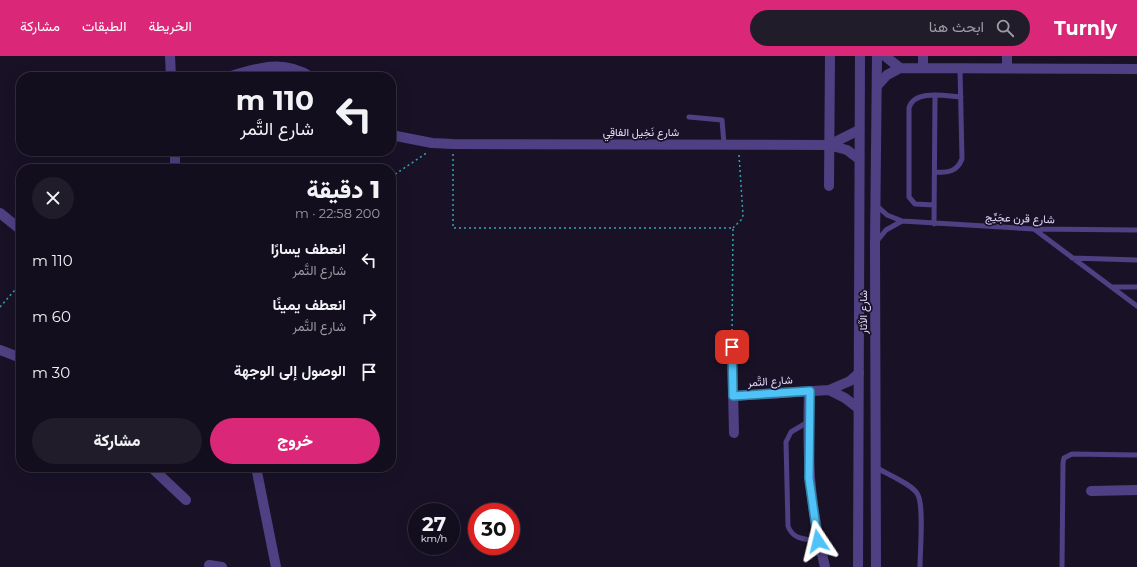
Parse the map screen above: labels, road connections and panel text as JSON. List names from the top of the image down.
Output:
{
  "streets": {
    "street": ["شارع نَخِيل الفاقِي", "شارع الآثار", "شارع التَّمر"],
    "lane": ["شارع قرن عجَيِّج"]
  },
  "crossings": [
    ["شارع نَخِيل الفاقِي", "شارع الآثار"],
    ["شارع قرن عجَيِّج", "شارع الآثار"],
    ["شارع الآثار", "شارع التَّمر"]
  ],
  "page": {
    "header": "Turnly",
    "search": "ابحث هنا",
    "nav": ["الخريطة", "الطبقات", "مشاركة"],
    "turn": ["110 m", "شارع التَّمر"],
    "heading": ["1 دقيقة", "200 m · 22:58"],
    "list": [
      {
        "name": "انعطف يسارًا",
        "note": "شارع التَّمر",
        "value": "110 m"
      },
      {
        "name": "انعطف يمينًا",
        "note": "شارع التَّمر",
        "value": "60 m"
      },
      {
        "name": "الوصول إلى الوجهة",
        "value": "30 m"
      }
    ],
    "buttons": ["خروج", "مشاركة"],
    "speed": "27 km/h",
    "limit": "30"
  }
}
